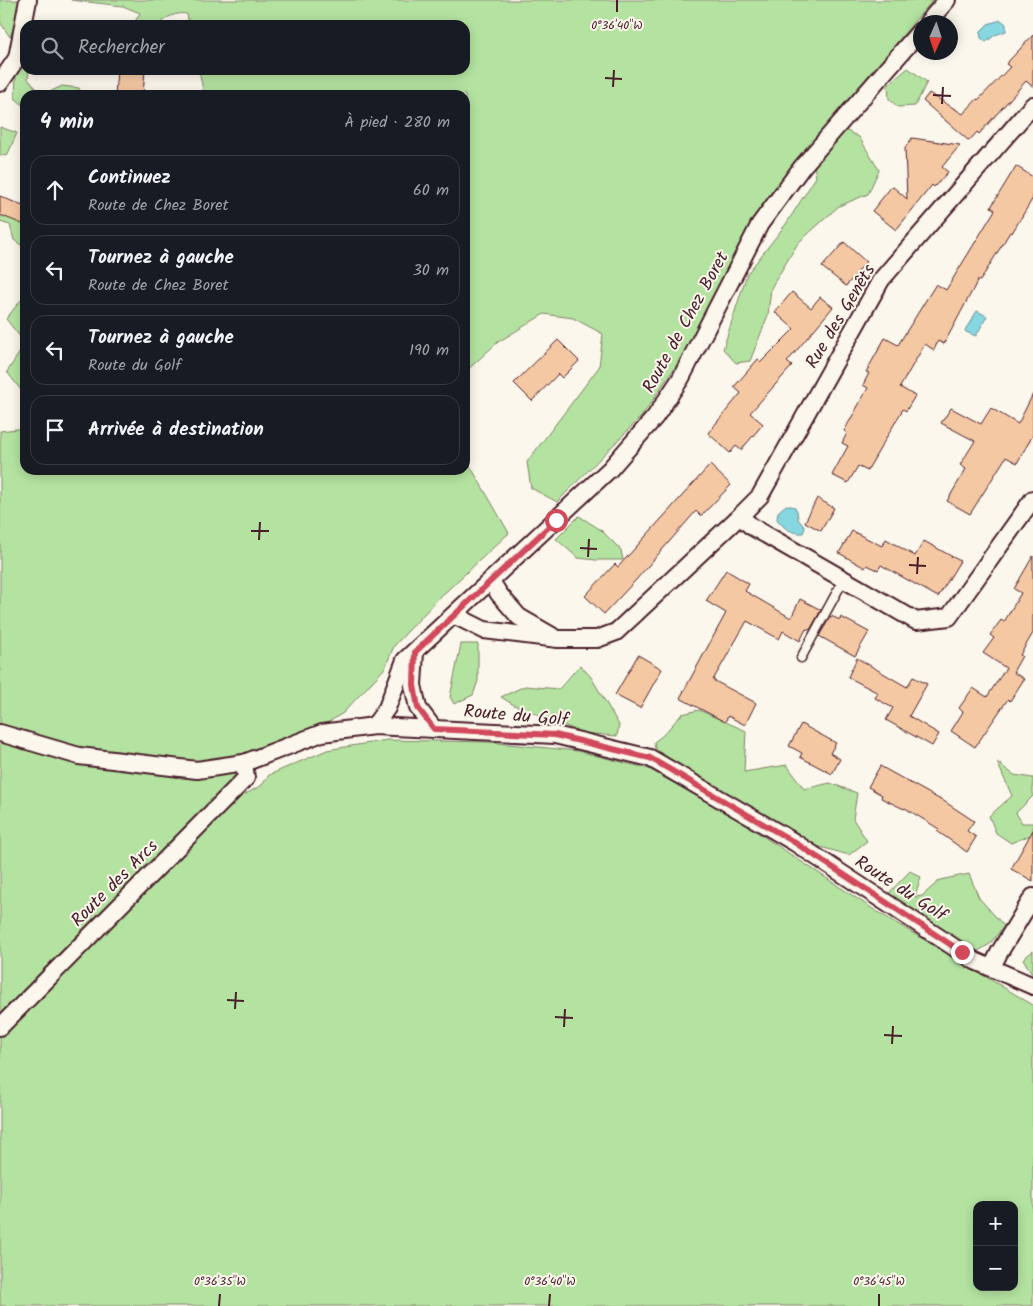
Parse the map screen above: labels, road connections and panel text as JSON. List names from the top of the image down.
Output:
{
  "streets": {
    "street": [
      "Rue des Genêts",
      "Route de Chez Boret",
      "Route du Golf",
      "Route des Arcs"
    ]
  },
  "crossings": [
    ["Rue des Genêts", "Route de Chez Boret"],
    ["Route de Chez Boret", "Route du Golf"],
    ["Route du Golf", "Route des Arcs"]
  ],
  "north": "bottom",
  "page": {
    "search": "Rechercher",
    "heading": ["4 min", "À pied · 280 m"],
    "list": [
      ["Continuez", "Route de Chez Boret", "60 m"],
      ["Tournez à gauche", "Route de Chez Boret", "30 m"],
      ["Tournez à gauche", "Route du Golf", "190 m"],
      "Arrivée à destination"
    ],
    "map_buttons": ["+", "−"]
  },
  "coordinates": ["0°36'40\"W", "0°36'35\"W", "0°36'45\"W"]
}
